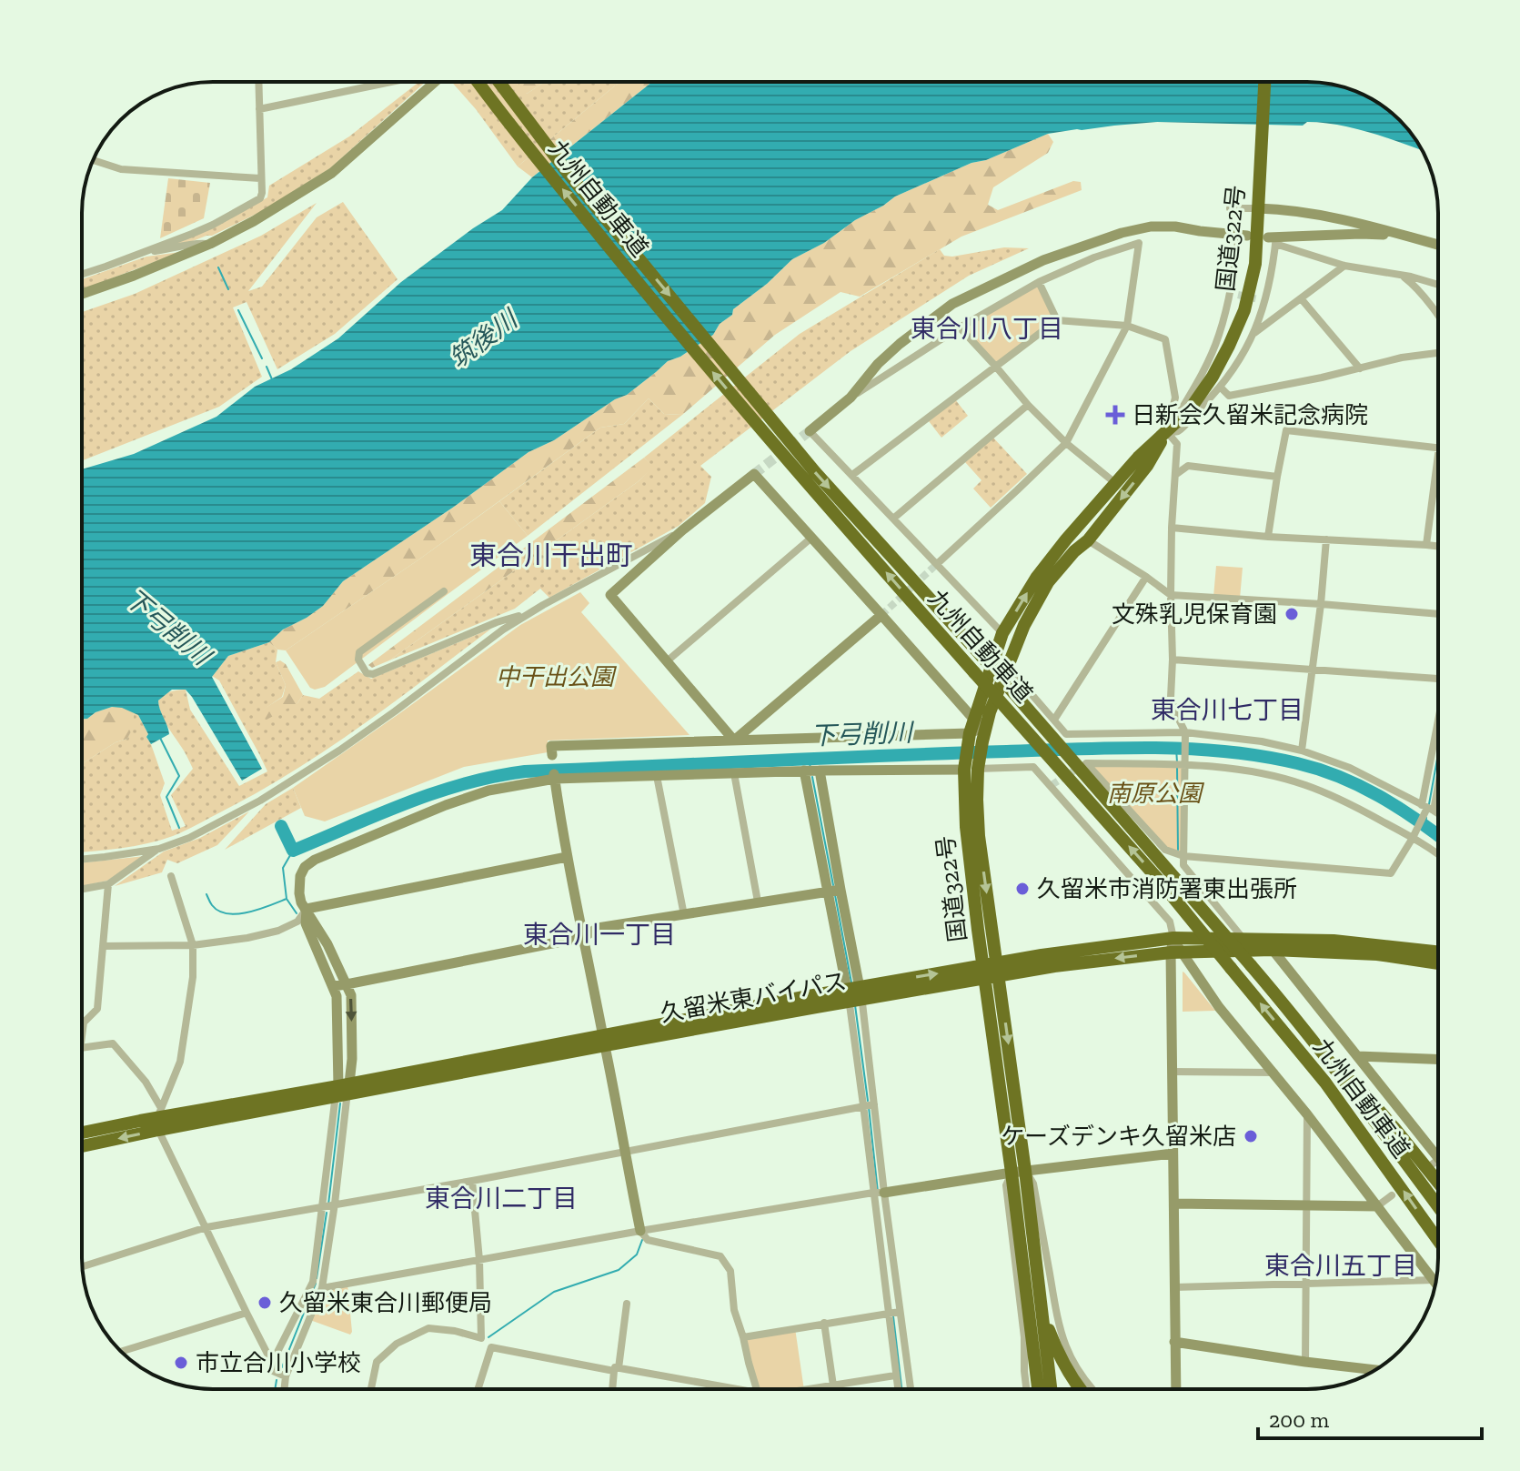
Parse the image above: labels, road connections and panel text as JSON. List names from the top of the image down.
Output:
{
  "streets": {
    "highway": ["九州自動車道", "国道322号", "久留米東バイパス"]
  },
  "crossings": [
    ["国道322号", "久留米東バイパス"]
  ],
  "districts": [
    "東合川八丁目",
    "東合川干出町",
    "東合川七丁目",
    "東合川一丁目",
    "東合川二丁目",
    "東合川五丁目"
  ],
  "water": ["筑後川", "下弓削川"],
  "parks": ["中干出公園", "南原公園"],
  "places": {
    "health": ["日新会久留米記念病院"],
    "other": [
      "文殊乳児保育園",
      "久留米市消防署東出張所",
      "ケーズデンキ久留米店",
      "久留米東合川郵便局",
      "市立合川小学校"
    ]
  },
  "scale_bar": "200 m"
}
